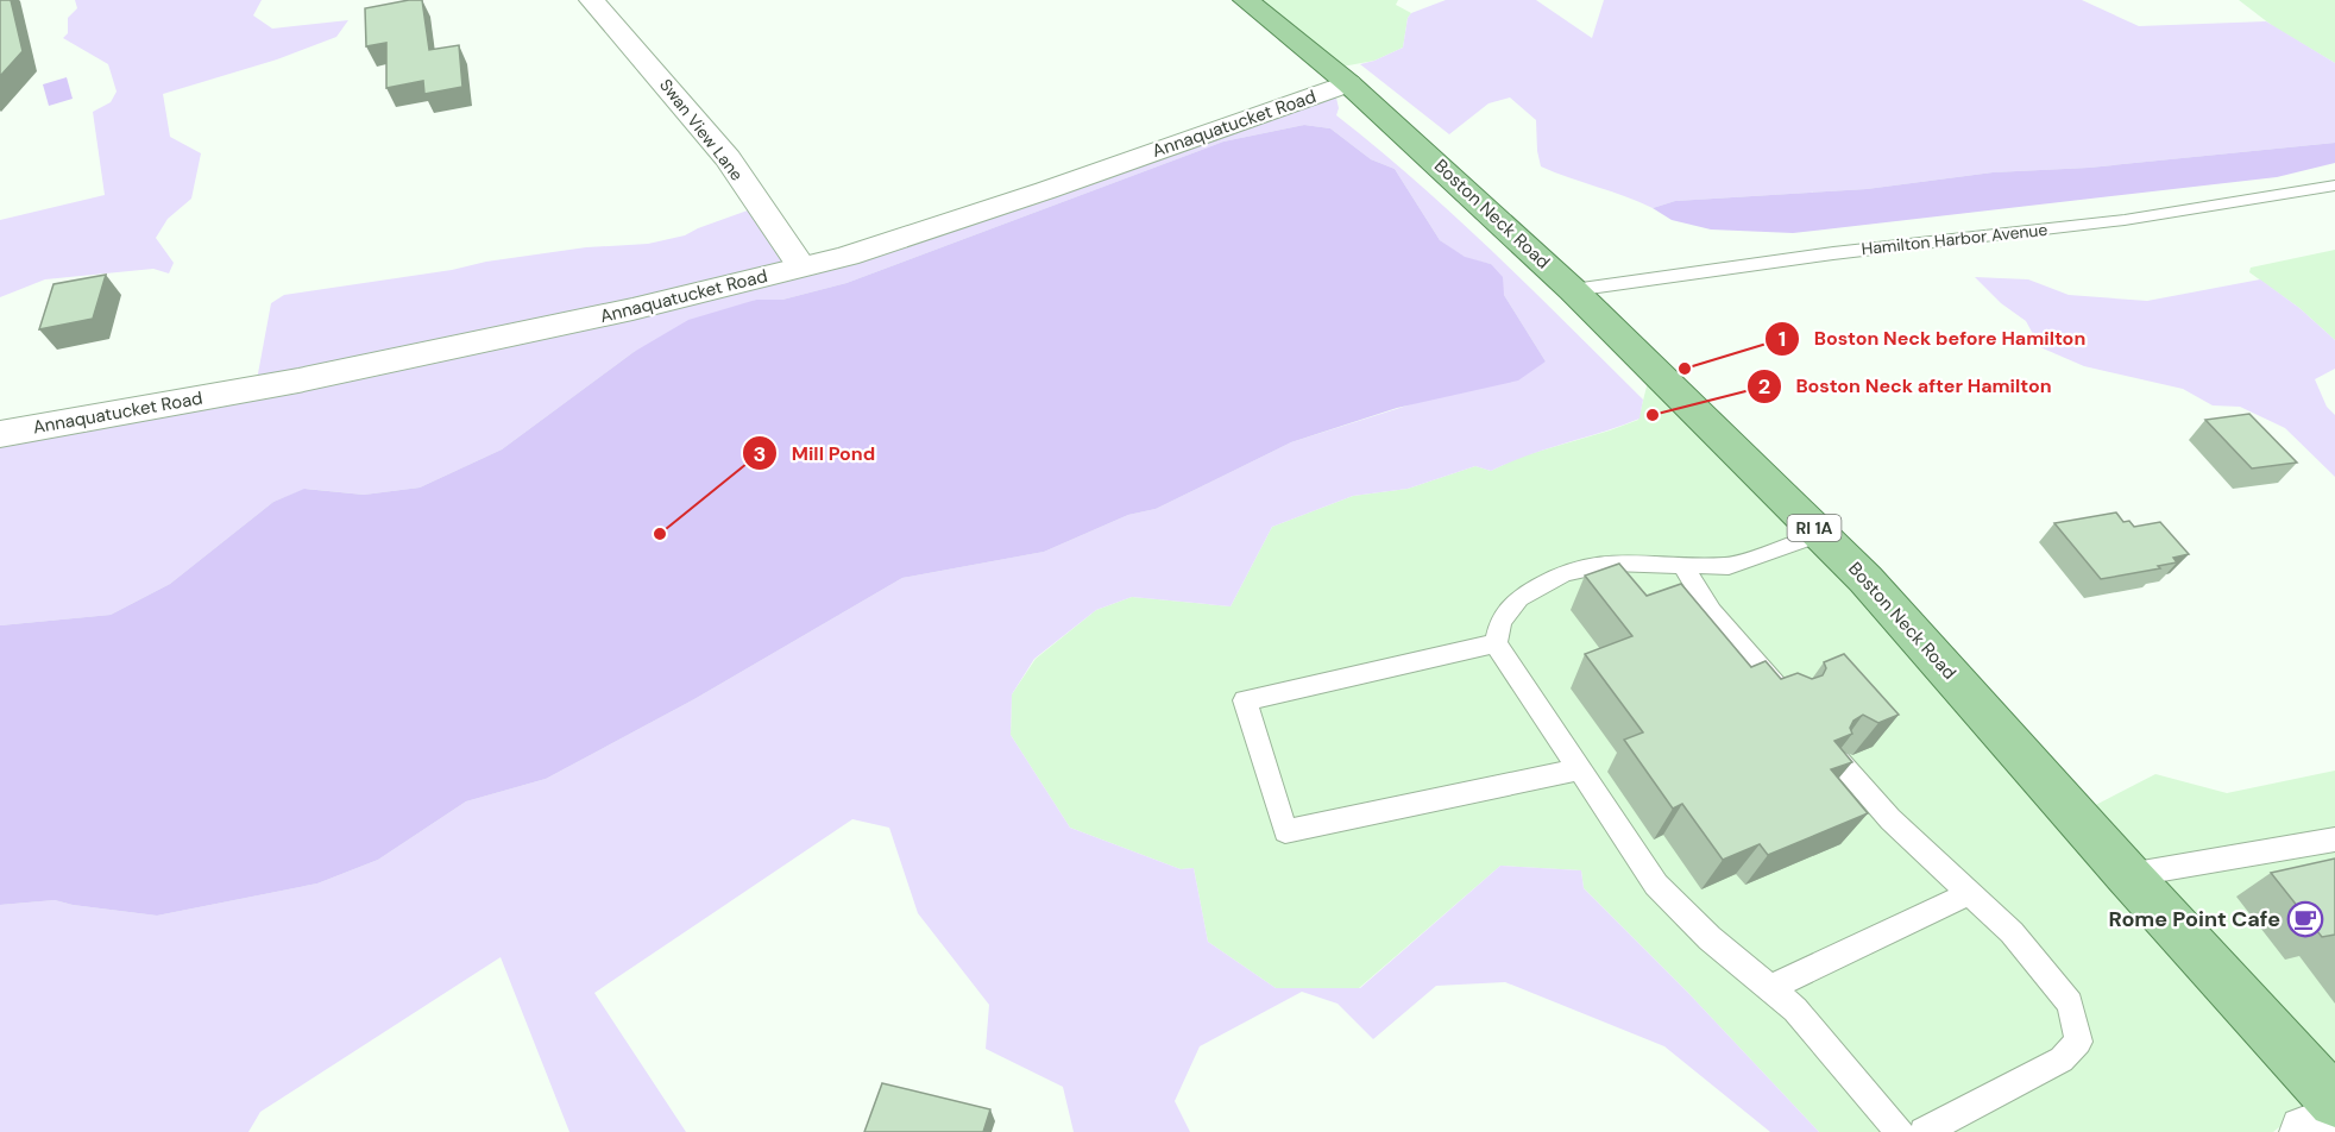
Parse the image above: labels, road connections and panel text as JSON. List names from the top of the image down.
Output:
{
  "streets": {
    "main road": ["Boston Neck Road", "RI 1A"],
    "street": ["Annaquatucket Road", "Swan View Lane"],
    "lane": ["Hamilton Harbor Avenue"]
  },
  "crossings": [
    ["Annaquatucket Road", "Swan View Lane"],
    ["Annaquatucket Road", "Boston Neck Road"],
    ["Boston Neck Road", "Hamilton Harbor Avenue"]
  ],
  "places": {
    "other": ["Boston Neck before Hamilton", "Boston Neck after Hamilton", "Mill Pond"],
    "cafe": ["Rome Point Cafe"]
  }
}
